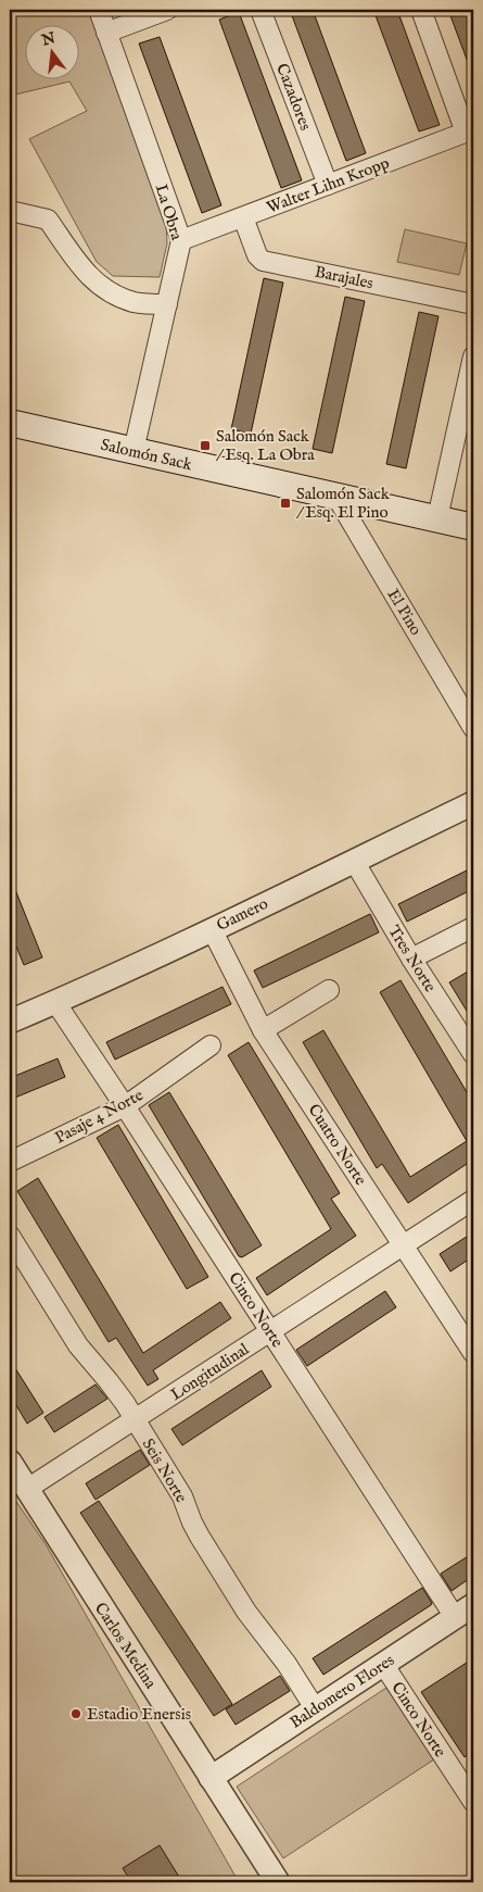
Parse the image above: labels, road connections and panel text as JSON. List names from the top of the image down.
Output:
{
  "streets": {
    "main road": ["Salomón Sack"],
    "street": [
      "Cazadores",
      "Walter Lihn Kropp",
      "La Obra",
      "Barajales",
      "El Pino",
      "Gamero",
      "Tres Norte",
      "Pasaje 4 Norte",
      "Cuatro Norte",
      "Cinco Norte",
      "Longitudinal",
      "Seis Norte",
      "Carlos Medina",
      "Baldomero Flores"
    ]
  },
  "crossings": [
    ["Cazadores", "Walter Lihn Kropp"],
    ["Walter Lihn Kropp", "La Obra"],
    ["Walter Lihn Kropp", "Barajales"],
    ["La Obra", "Salomón Sack"],
    ["Salomón Sack", "El Pino"],
    ["Gamero", "Tres Norte"],
    ["Gamero", "Cuatro Norte"],
    ["Gamero", "Cinco Norte"],
    ["Pasaje 4 Norte", "Cinco Norte"],
    ["Cuatro Norte", "Longitudinal"],
    ["Cinco Norte", "Longitudinal"],
    ["Cinco Norte", "Baldomero Flores"],
    ["Longitudinal", "Seis Norte"],
    ["Longitudinal", "Carlos Medina"],
    ["Seis Norte", "Baldomero Flores"],
    ["Carlos Medina", "Baldomero Flores"]
  ],
  "places": {
    "transit": ["Salomón Sack / Esq. La Obra", "Salomón Sack / Esq. El Pino"],
    "other": ["Estadio Enersis"]
  },
  "north": "top"
}
